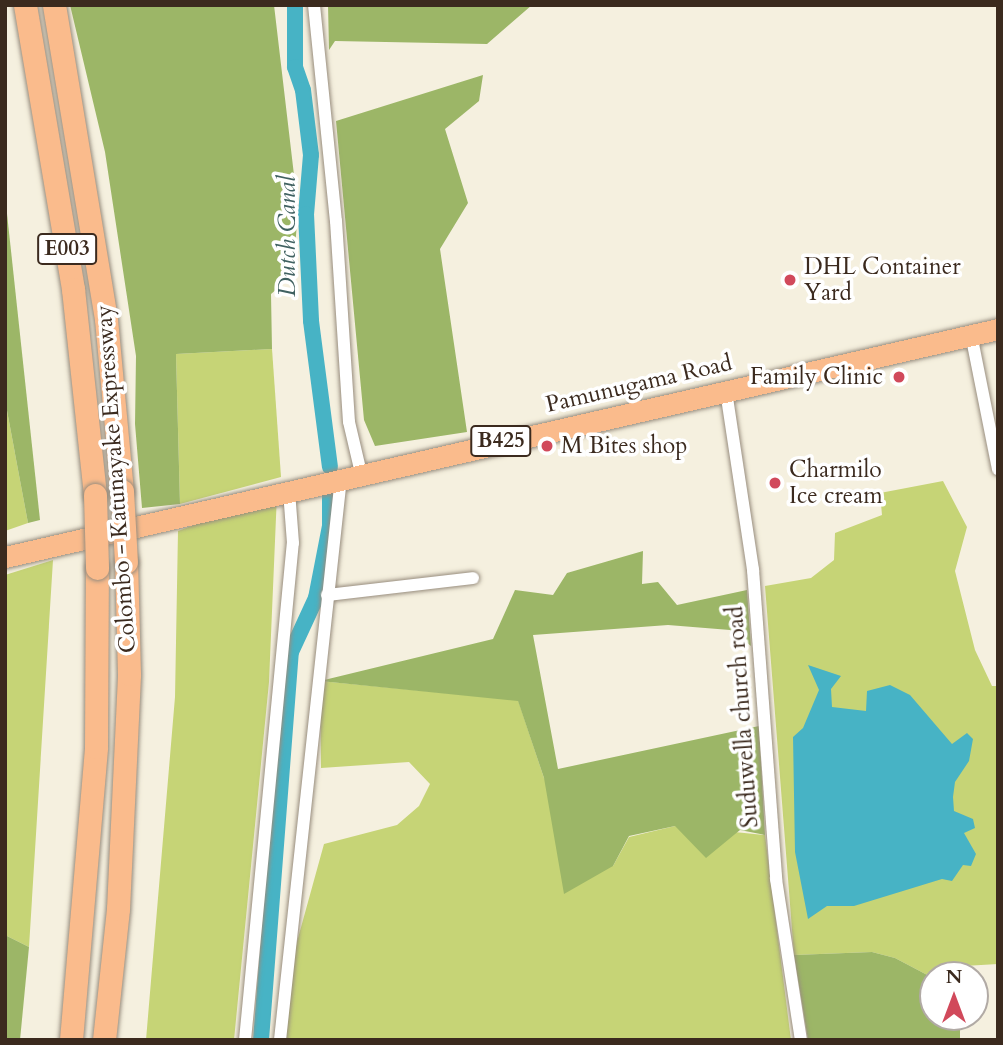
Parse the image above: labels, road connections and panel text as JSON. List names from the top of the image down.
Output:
{
  "streets": {
    "highway": ["E003", "Colombo - Katunayake Expressway"],
    "main road": ["Pamunugama Road", "B425"],
    "street": ["Suduwella church road"]
  },
  "crossings": [
    ["Pamunugama Road", "Suduwella church road"]
  ],
  "water": ["Dutch Canal"],
  "places": [
    "DHL Container Yard",
    "Family Clinic",
    "M Bites shop",
    "Charmilo Ice cream"
  ],
  "north": "top"
}
